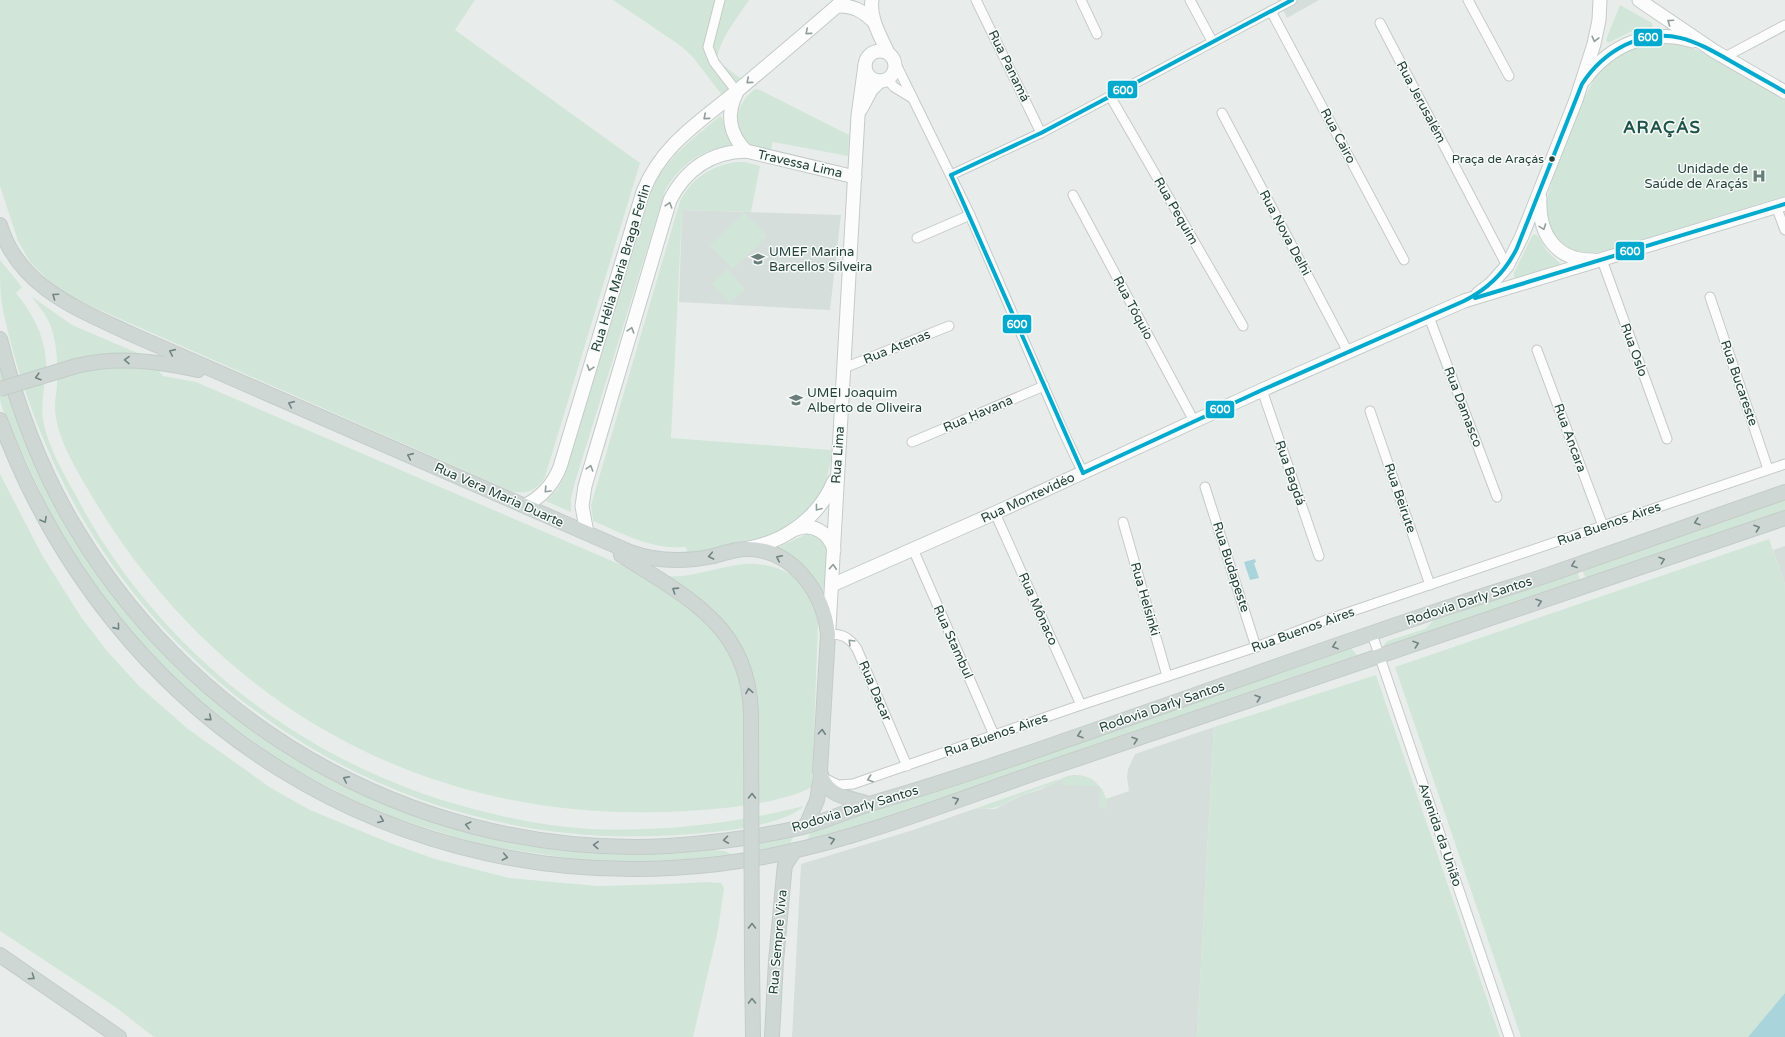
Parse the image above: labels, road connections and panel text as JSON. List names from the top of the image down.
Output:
{
  "streets": {
    "main road": [
      "Rua Lima",
      "Rua Vera Maria Duarte",
      "Rodovia Darly Santos",
      "Rua Sempre Viva"
    ],
    "street": [
      "Rua Panamá",
      "Rua Jerusalém",
      "Rua Cairo",
      "Travessa Lima",
      "Rua Pequim",
      "Rua Nova Delhi",
      "Rua Hélia Maria Braga Ferlin",
      "Rua Tóquio",
      "Rua Atenas",
      "Rua Oslo",
      "Rua Bucareste",
      "Rua Damasco",
      "Rua Havana",
      "Rua Ancara",
      "Rua Bagdá",
      "Rua Montevidéo",
      "Rua Beirute",
      "Rua Buenos Aires",
      "Rua Budapeste",
      "Rua Helsinki",
      "Rua Mônaco",
      "Rua Stambul",
      "Rua Dacar",
      "Avenida da União"
    ]
  },
  "crossings": [
    ["Travessa Lima", "Rua Hélia Maria Braga Ferlin"],
    ["Travessa Lima", "Rua Lima"],
    ["Rua Nova Delhi", "Rua Montevidéo"],
    ["Rua Hélia Maria Braga Ferlin", "Rua Vera Maria Duarte"],
    ["Rua Tóquio", "Rua Montevidéo"],
    ["Rua Atenas", "Rua Lima"],
    ["Rua Oslo", "Rua Montevidéo"],
    ["Rua Bucareste", "Rua Buenos Aires"],
    ["Rua Damasco", "Rua Montevidéo"],
    ["Rua Ancara", "Rua Buenos Aires"],
    ["Rua Lima", "Rua Vera Maria Duarte"],
    ["Rua Lima", "Rua Montevidéo"],
    ["Rua Lima", "Rua Buenos Aires"],
    ["Rua Lima", "Rodovia Darly Santos"],
    ["Rua Lima", "Rua Dacar"],
    ["Rua Bagdá", "Rua Montevidéo"],
    ["Rua Vera Maria Duarte", "Rua Dacar"],
    ["Rua Montevidéo", "Rua Mônaco"],
    ["Rua Montevidéo", "Rua Stambul"],
    ["Rua Beirute", "Rua Buenos Aires"],
    ["Rua Buenos Aires", "Rua Budapeste"],
    ["Rua Buenos Aires", "Rua Helsinki"],
    ["Rua Buenos Aires", "Rua Mônaco"],
    ["Rua Buenos Aires", "Rua Stambul"],
    ["Rua Buenos Aires", "Rua Dacar"],
    ["Rodovia Darly Santos", "Avenida da União"],
    ["Rodovia Darly Santos", "Rua Sempre Viva"]
  ],
  "one_way": ["Rua Vera Maria Duarte", "Rua Dacar"],
  "districts": ["ARAÇÁS"],
  "places": {
    "other": ["Praça de Araçás"],
    "hospital": ["Unidade de Saúde de Araçás"],
    "school or university": ["UMEF Marina Barcellos Silveira", "UMEI Joaquim Alberto de Oliveira"]
  },
  "lines": ["transit line 600"]
}
